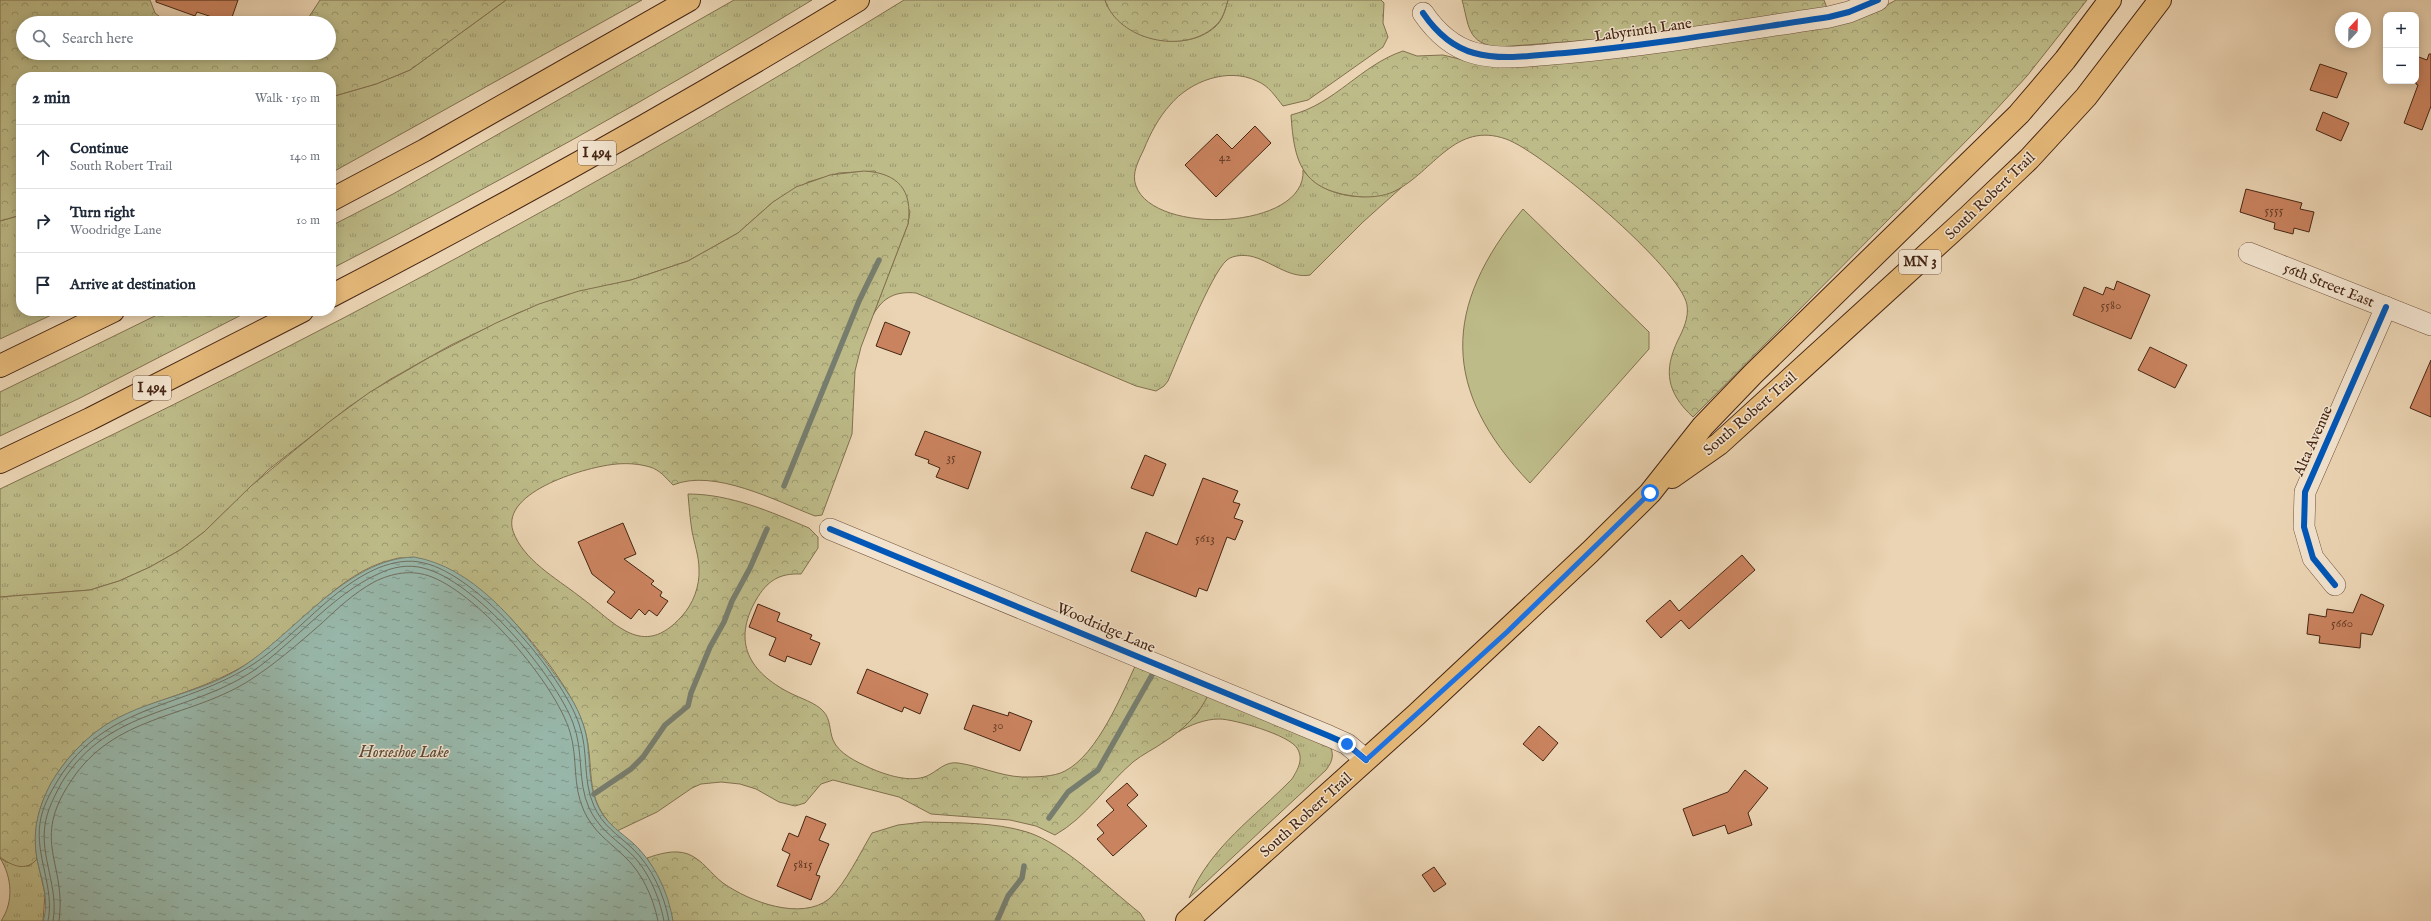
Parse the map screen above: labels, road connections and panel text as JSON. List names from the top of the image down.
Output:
{
  "streets": {
    "main road": ["I 494", "South Robert Trail", "MN 3"],
    "street": [
      "Labyrinth Lane",
      "56th Street East",
      "Alta Avenue",
      "Woodridge Lane"
    ]
  },
  "crossings": [
    ["South Robert Trail", "Woodridge Lane"],
    ["56th Street East", "Alta Avenue"]
  ],
  "water": ["Horseshoe Lake"],
  "house_numbers": [
    "42",
    "5555",
    "5580",
    "35",
    "5613",
    "5660",
    "30",
    "5815"
  ],
  "north": "top",
  "page": {
    "map_buttons": ["+", "−"],
    "search": "Search here",
    "heading": ["2 min", "Walk · 150 m"],
    "list": [
      ["Continue", "South Robert Trail", "140 m"],
      ["Turn right", "Woodridge Lane", "10 m"],
      "Arrive at destination"
    ]
  }
}
